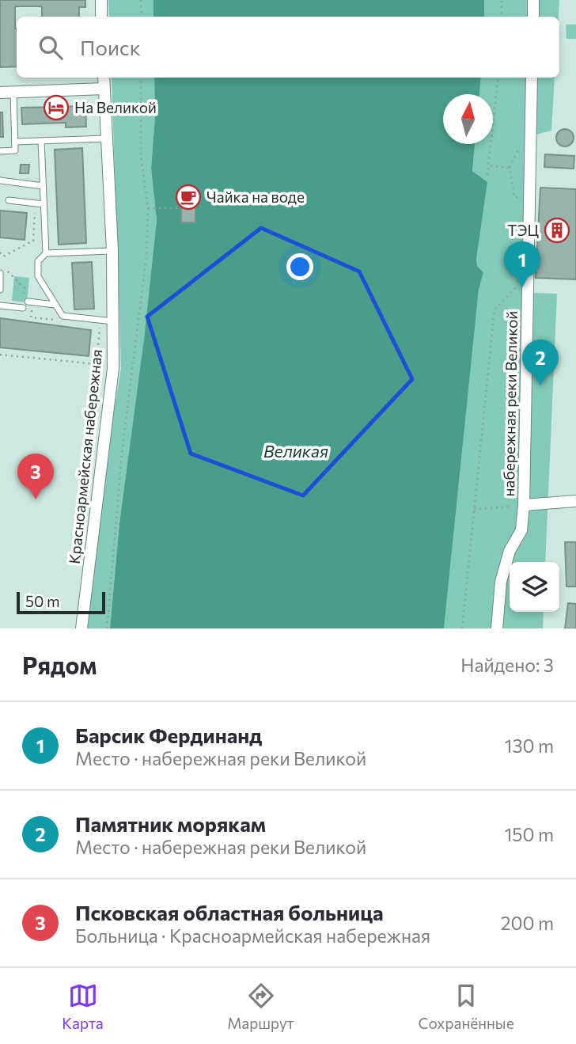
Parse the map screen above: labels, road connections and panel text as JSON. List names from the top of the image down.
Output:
{
  "streets": {
    "street": ["набережная реки Великой", "Красноармейская набережная"]
  },
  "water": ["Великая"],
  "places": {
    "hotel": ["На Великой"],
    "cafe": ["Чайка на воде"],
    "building": ["ТЭЦ"]
  },
  "scale_bar": "50 m",
  "north": "top",
  "page": {
    "search": "Поиск",
    "pins": ["1", "2", "3"],
    "scale": "50 m",
    "heading": ["Рядом", "Найдено: 3"],
    "list": [
      {
        "mark": "1",
        "name": "Барсик Фердинанд",
        "note": "Место · набережная реки Великой",
        "value": "130 m"
      },
      {
        "mark": "2",
        "name": "Памятник морякам",
        "note": "Место · набережная реки Великой",
        "value": "150 m"
      },
      {
        "mark": "3",
        "name": "Псковская областная больница",
        "note": "Больница · Красноармейская набережная",
        "value": "200 m"
      }
    ],
    "nav": ["Карта", "Маршрут", "Сохранённые"]
  }
}
